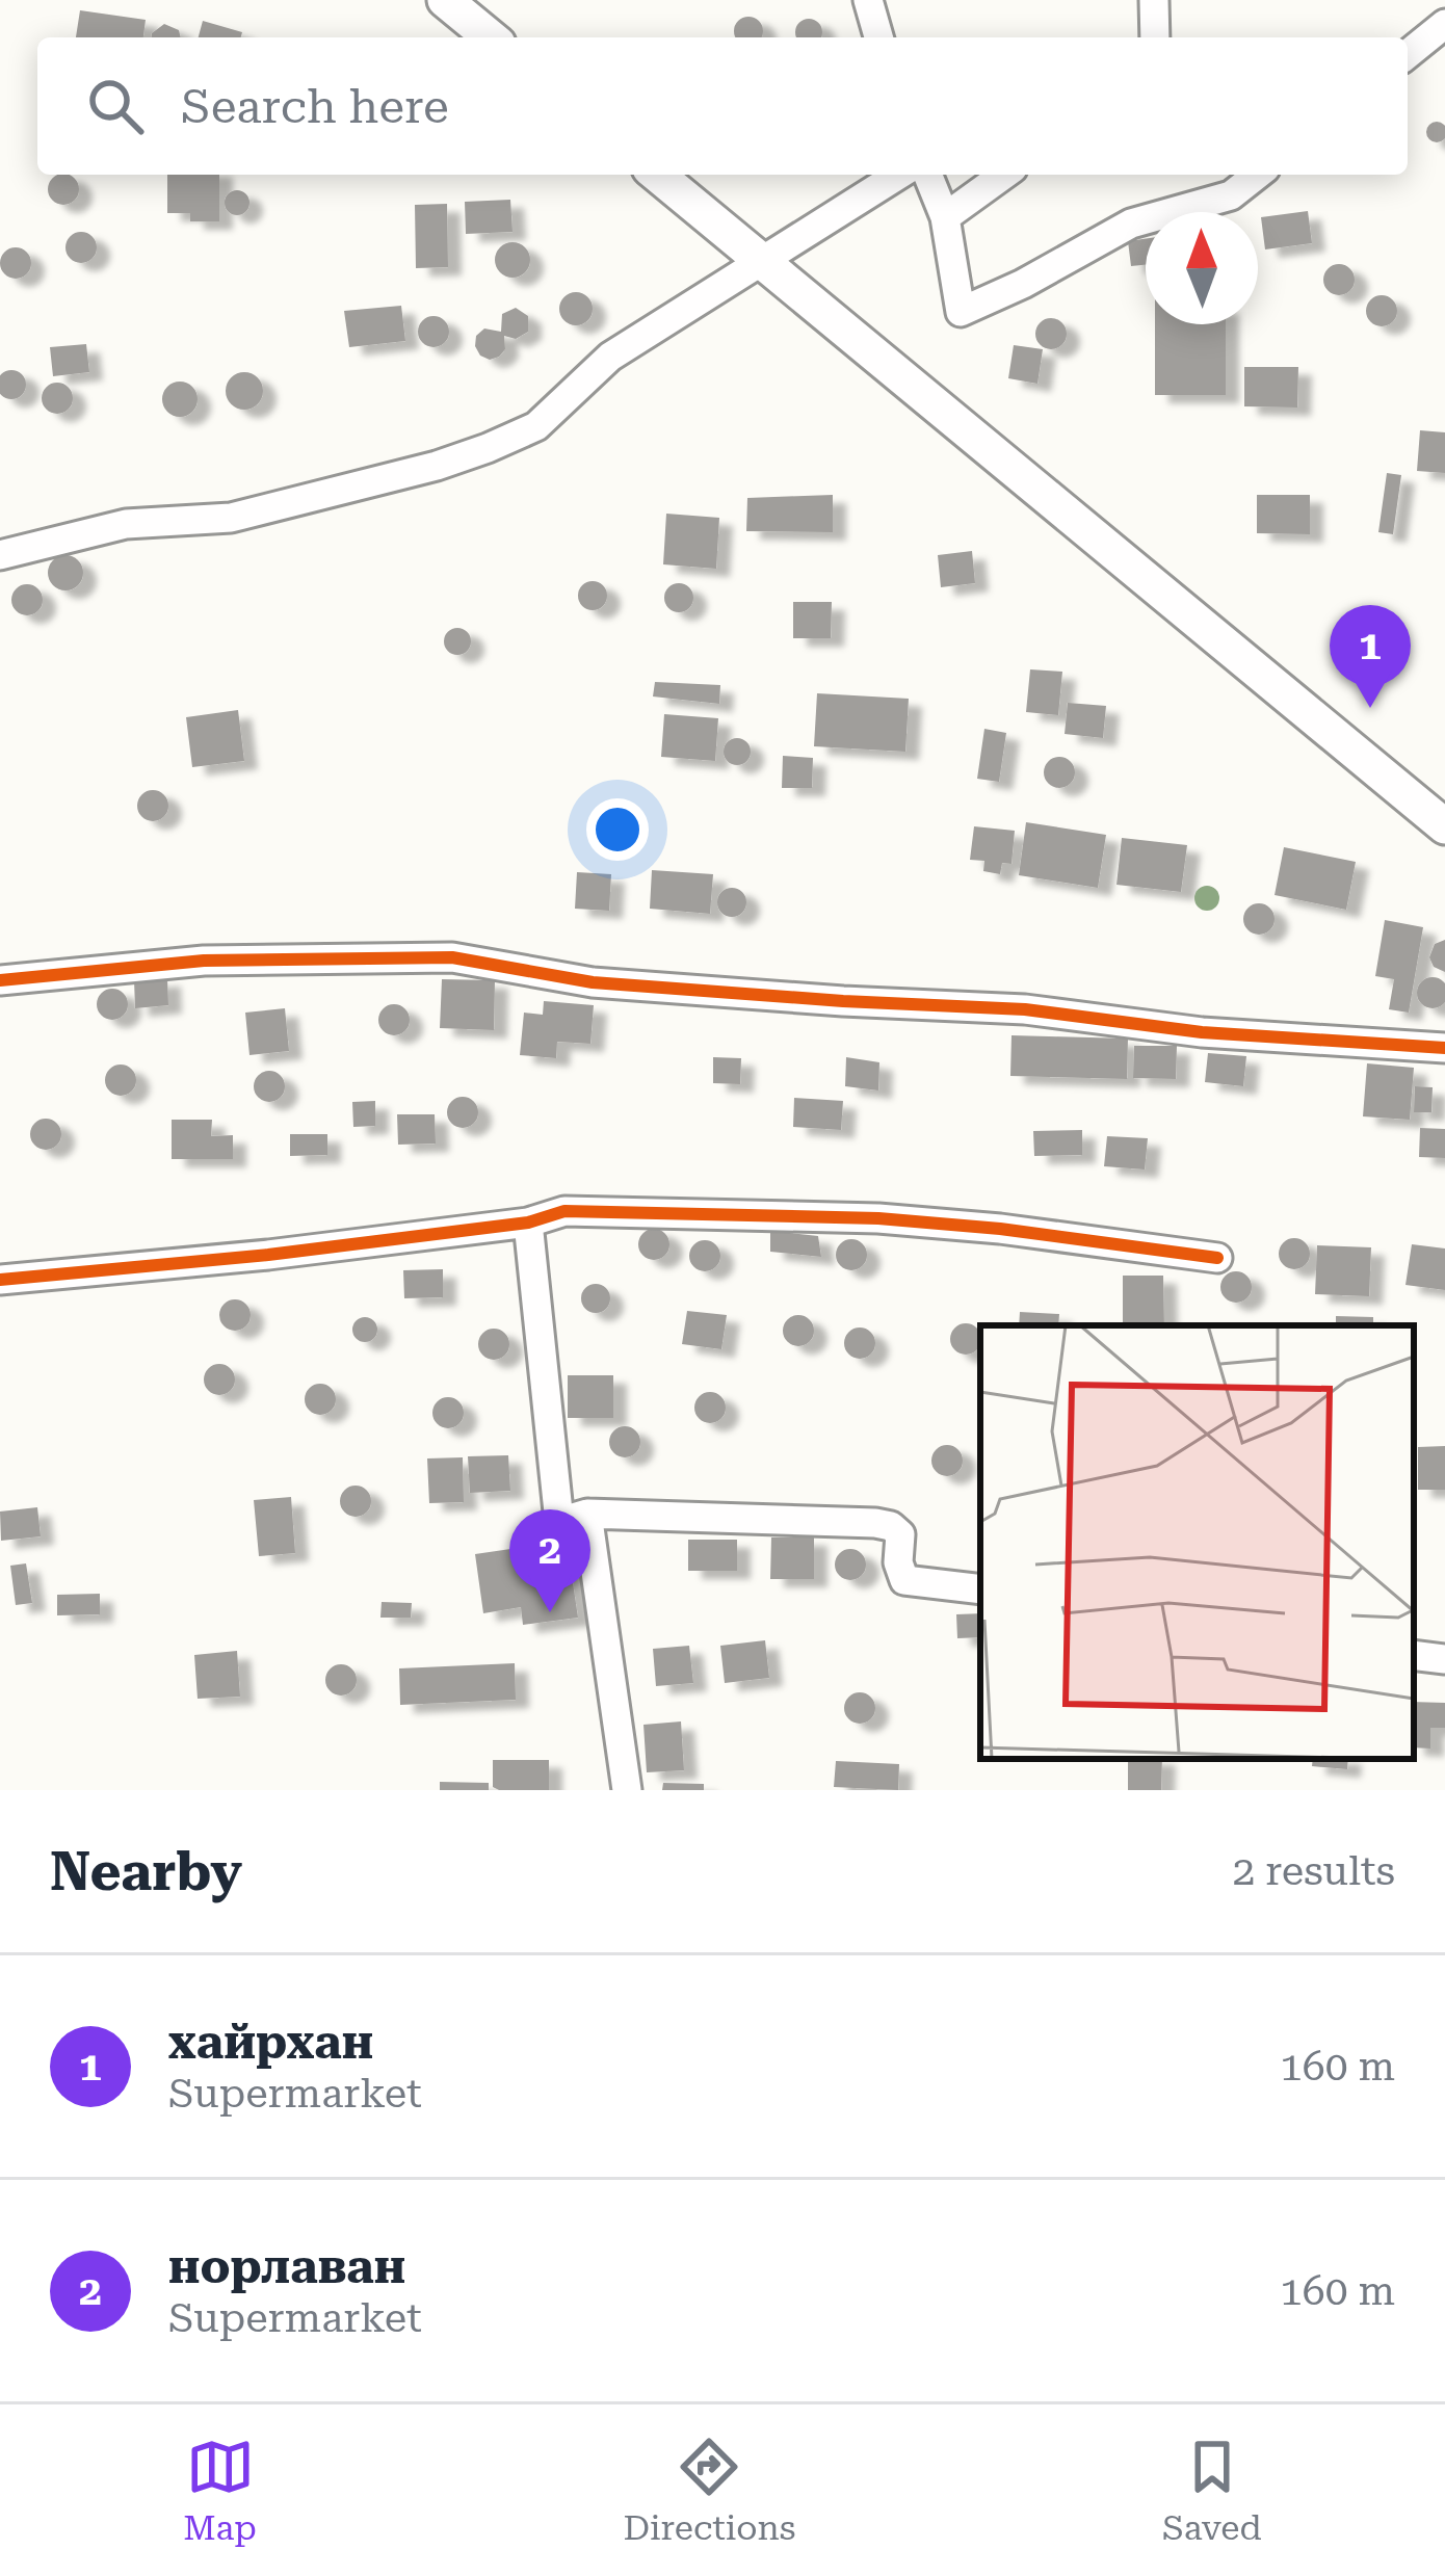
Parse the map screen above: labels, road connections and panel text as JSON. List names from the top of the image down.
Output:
{
  "north": "top",
  "page": {
    "search": "Search here",
    "pins": ["1", "2"],
    "heading": ["Nearby", "2 results"],
    "list": [
      {
        "mark": "1",
        "name": "хайрхан",
        "note": "Supermarket",
        "value": "160 m"
      },
      {
        "mark": "2",
        "name": "норлаван",
        "note": "Supermarket",
        "value": "160 m"
      }
    ],
    "nav": ["Map", "Directions", "Saved"]
  }
}
